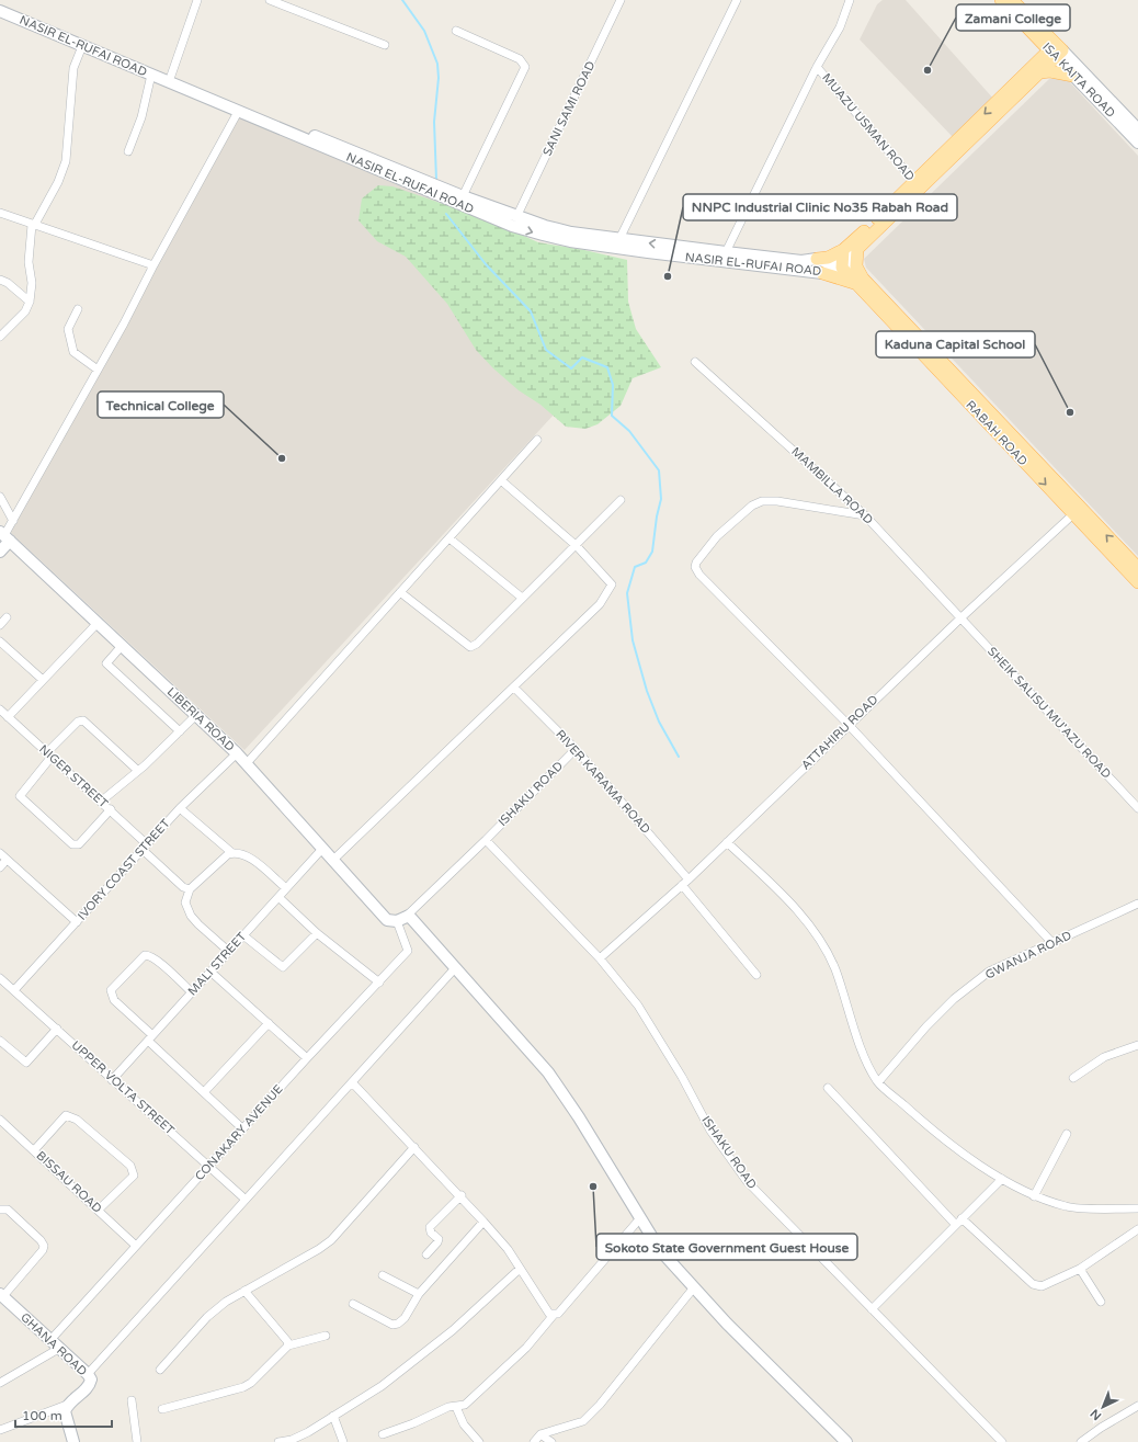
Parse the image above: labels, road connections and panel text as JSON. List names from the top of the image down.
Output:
{
  "streets": {
    "main road": [
      "NASIR EL-RUFAI ROAD",
      "ISA KAITA ROAD",
      "RABAH ROAD",
      "LIBERIA ROAD",
      "ISHAKU ROAD",
      "GHANA ROAD"
    ],
    "street": [
      "SANI SAMI ROAD",
      "MUAZU USMAN ROAD",
      "MAMBILLA ROAD",
      "SHEIK SALISU MU'AZU ROAD",
      "ATTAHIRU ROAD",
      "NIGER STREET",
      "RIVER KARAMA ROAD",
      "IVORY COAST STREET",
      "GWANJA ROAD",
      "MALI STREET",
      "UPPER VOLTA STREET",
      "CONAKARY AVENUE",
      "BISSAU ROAD"
    ]
  },
  "crossings": [
    ["NASIR EL-RUFAI ROAD", "SANI SAMI ROAD"],
    ["NASIR EL-RUFAI ROAD", "RABAH ROAD"],
    ["RABAH ROAD", "ATTAHIRU ROAD"],
    ["MAMBILLA ROAD", "SHEIK SALISU MU'AZU ROAD"],
    ["MAMBILLA ROAD", "ATTAHIRU ROAD"],
    ["SHEIK SALISU MU'AZU ROAD", "ATTAHIRU ROAD"],
    ["LIBERIA ROAD", "ISHAKU ROAD"],
    ["LIBERIA ROAD", "IVORY COAST STREET"],
    ["LIBERIA ROAD", "MALI STREET"],
    ["LIBERIA ROAD", "CONAKARY AVENUE"],
    ["ATTAHIRU ROAD", "RIVER KARAMA ROAD"],
    ["ATTAHIRU ROAD", "ISHAKU ROAD"],
    ["NIGER STREET", "IVORY COAST STREET"],
    ["RIVER KARAMA ROAD", "ISHAKU ROAD"],
    ["ISHAKU ROAD", "CONAKARY AVENUE"],
    ["IVORY COAST STREET", "UPPER VOLTA STREET"],
    ["MALI STREET", "UPPER VOLTA STREET"],
    ["UPPER VOLTA STREET", "CONAKARY AVENUE"],
    ["CONAKARY AVENUE", "BISSAU ROAD"],
    ["CONAKARY AVENUE", "GHANA ROAD"]
  ],
  "places": [
    "Zamani College",
    "NNPC Industrial Clinic No35 Rabah Road",
    "Kaduna Capital School",
    "Technical College",
    "Sokoto State Government Guest House"
  ],
  "scale_bar": "100 m",
  "north": "bottom left"
}
